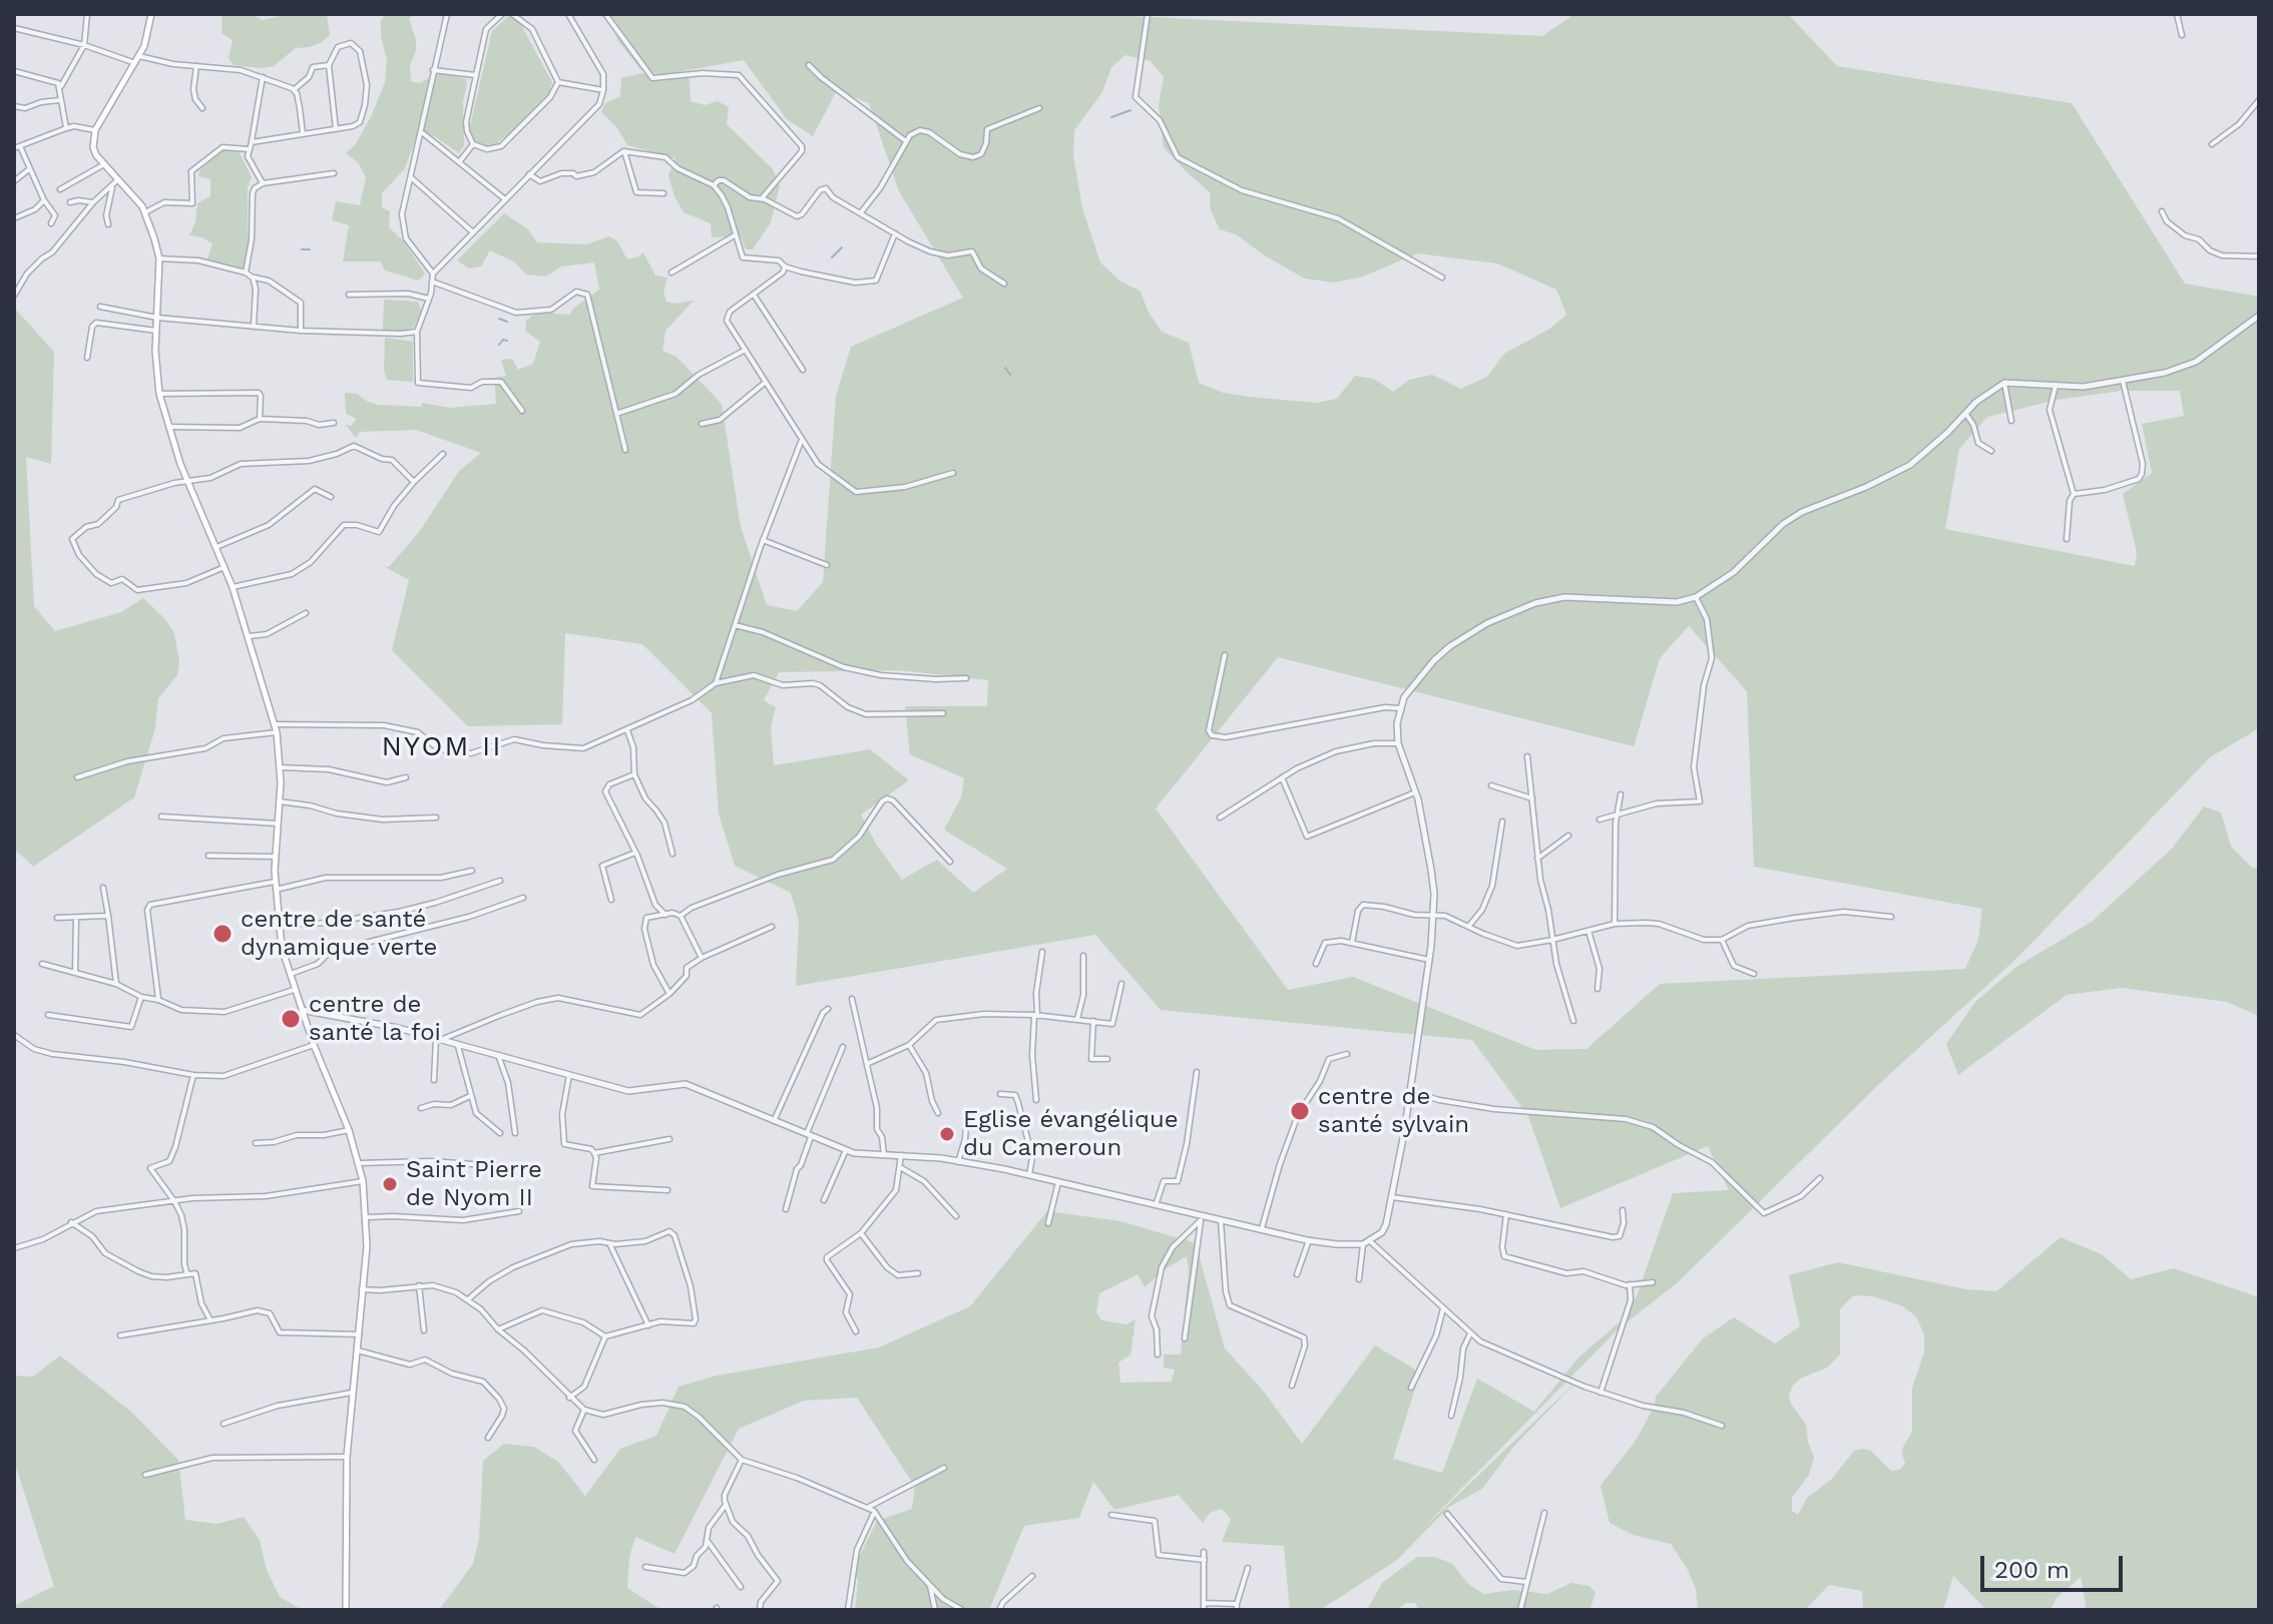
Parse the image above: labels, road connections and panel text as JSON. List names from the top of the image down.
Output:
{
  "districts": ["NYOM II"],
  "places": [
    "centre de santé dynamique verte",
    "centre de santé la foi",
    "centre de santé sylvain",
    "Eglise évangélique du Cameroun",
    "Saint Pierre de Nyom II"
  ],
  "scale_bar": "200 m"
}
